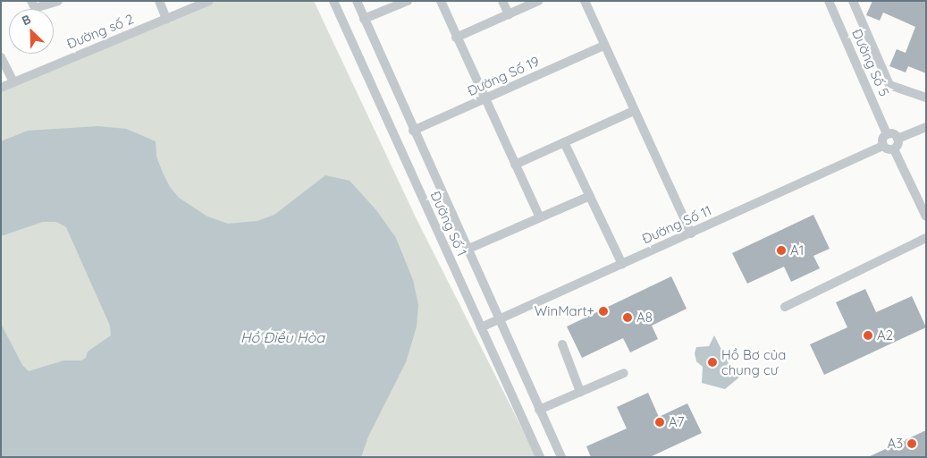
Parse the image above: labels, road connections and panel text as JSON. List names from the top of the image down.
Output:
{
  "streets": {
    "street": [
      "Đường số 2",
      "Đường Số 5",
      "Đường Số 19",
      "Đường Số 1",
      "Đường Số 11"
    ]
  },
  "crossings": [
    ["Đường Số 5", "Đường Số 11"],
    ["Đường Số 19", "Đường Số 1"],
    ["Đường Số 1", "Đường Số 11"]
  ],
  "water": ["Hồ Điều Hòa"],
  "places": [
    "A1",
    "WinMart+",
    "A8",
    "A2",
    "Hồ Bơ của chung cư",
    "A7",
    "A3"
  ],
  "north": "top left"
}
